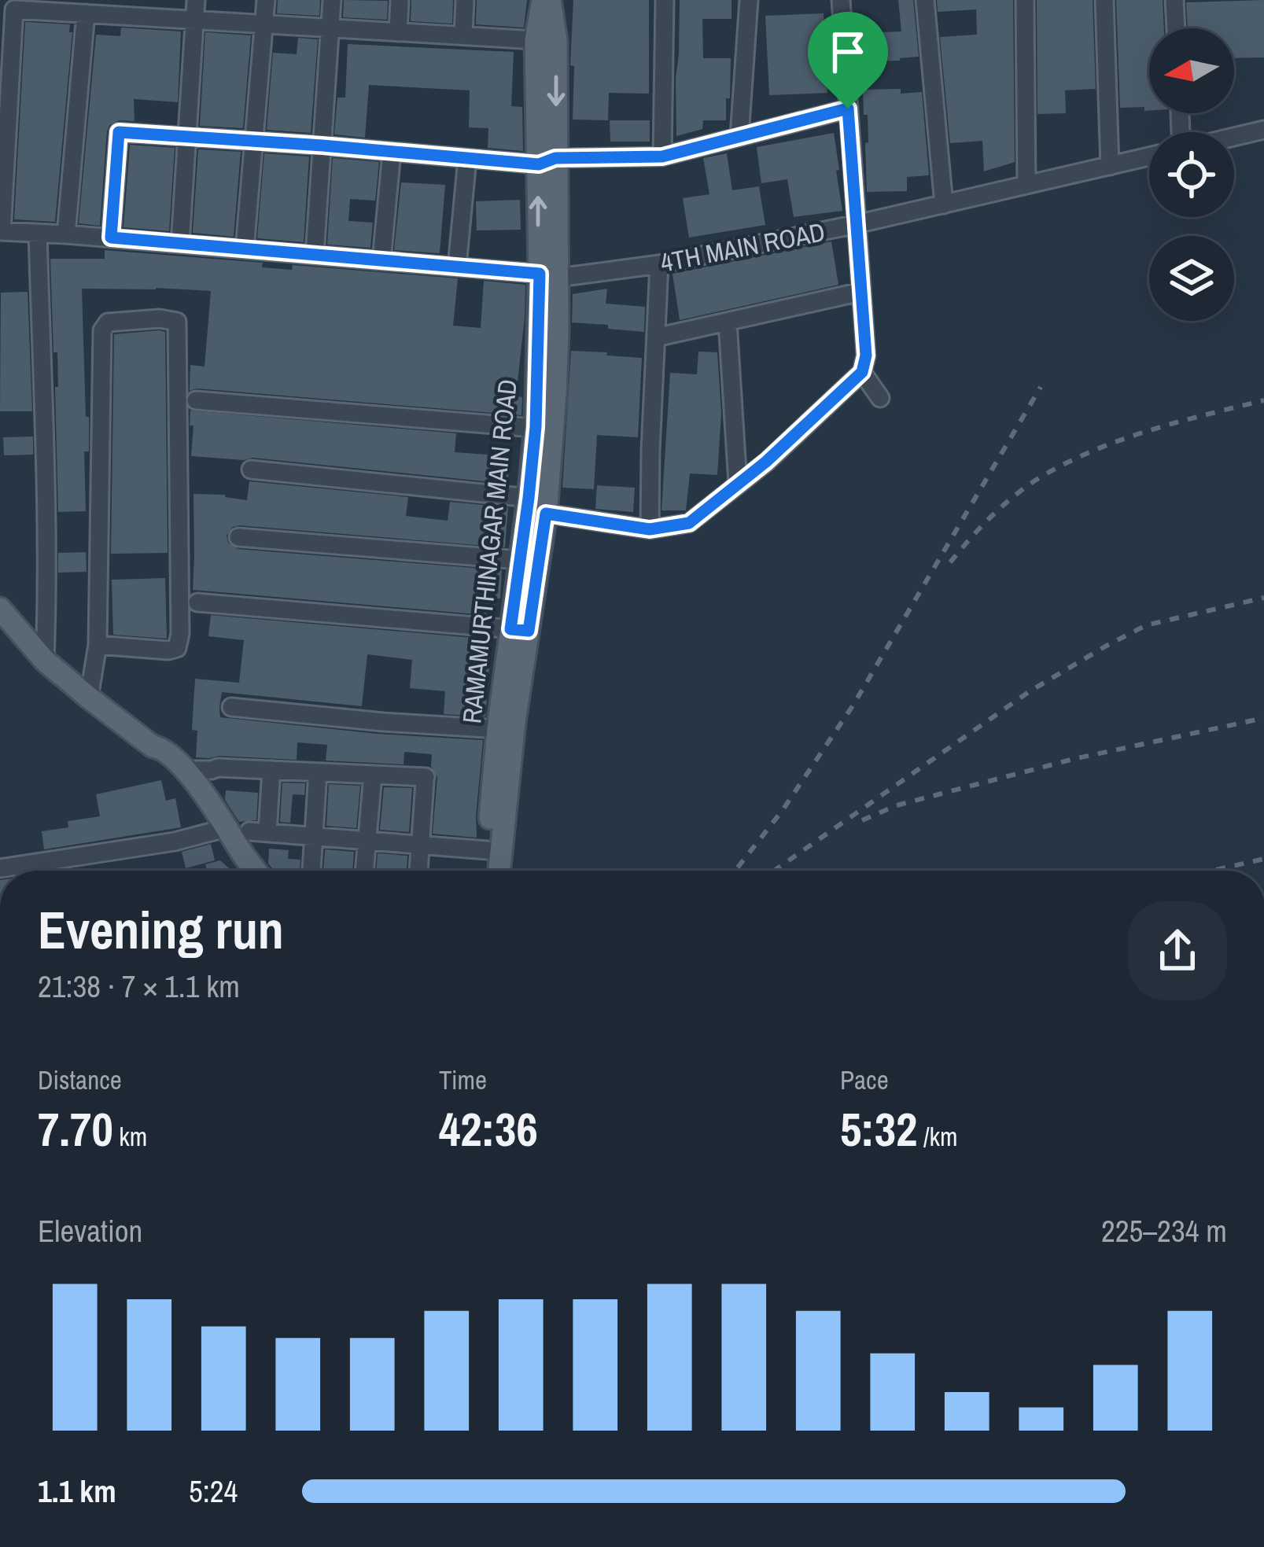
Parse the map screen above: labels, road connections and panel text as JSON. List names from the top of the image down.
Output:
{
  "streets": {
    "main road": ["RAMAMURTHINAGAR MAIN ROAD"],
    "street": ["4TH MAIN ROAD"]
  },
  "crossings": [
    ["4TH MAIN ROAD", "RAMAMURTHINAGAR MAIN ROAD"]
  ],
  "north": "left",
  "page": {
    "heading": ["Evening run", "21:38 · 7 × 1.1 km"],
    "stats": [
      ["Distance", "7.70 km"],
      ["Time", "42:36"],
      ["Pace", "5:32 /km"]
    ],
    "chart": ["Elevation", "225–234 m"],
    "list": [
      {
        "name": "1.1 km",
        "note": "5:24"
      }
    ]
  }
}
